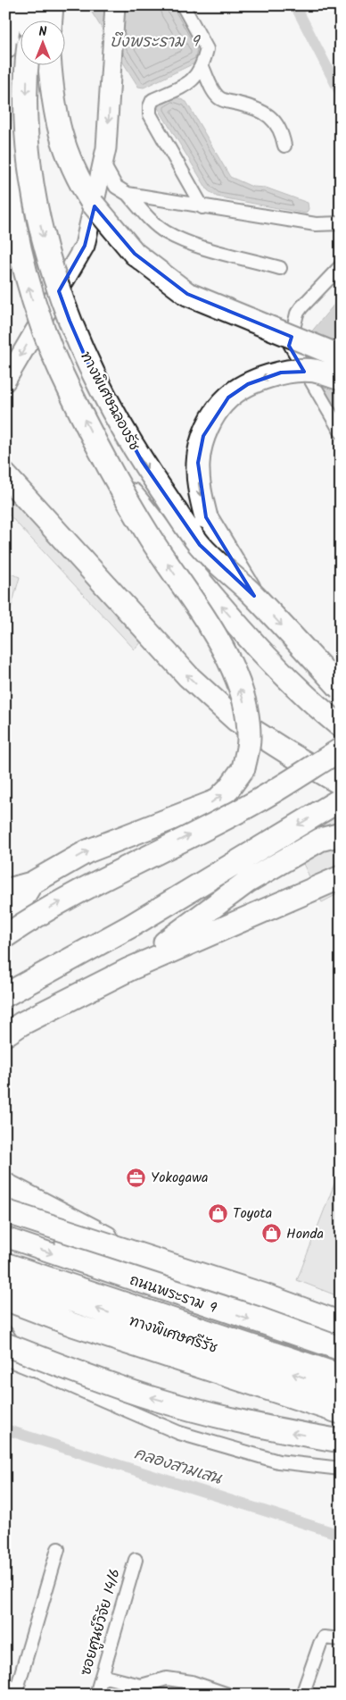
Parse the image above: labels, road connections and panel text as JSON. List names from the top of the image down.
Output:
{
  "streets": {
    "highway": ["ทางพิเศษฉลองรัช", "ทางพิเศษศรีรัช"],
    "main road": ["ถนนพระราม 9"],
    "street": ["ซอยศูนย์วิจัย 14/6"]
  },
  "water": ["บึงพระราม 9", "คลองสามเสน"],
  "places": {
    "office": ["Yokogawa"],
    "shop": ["Toyota", "Honda"]
  },
  "north": "top"
}
